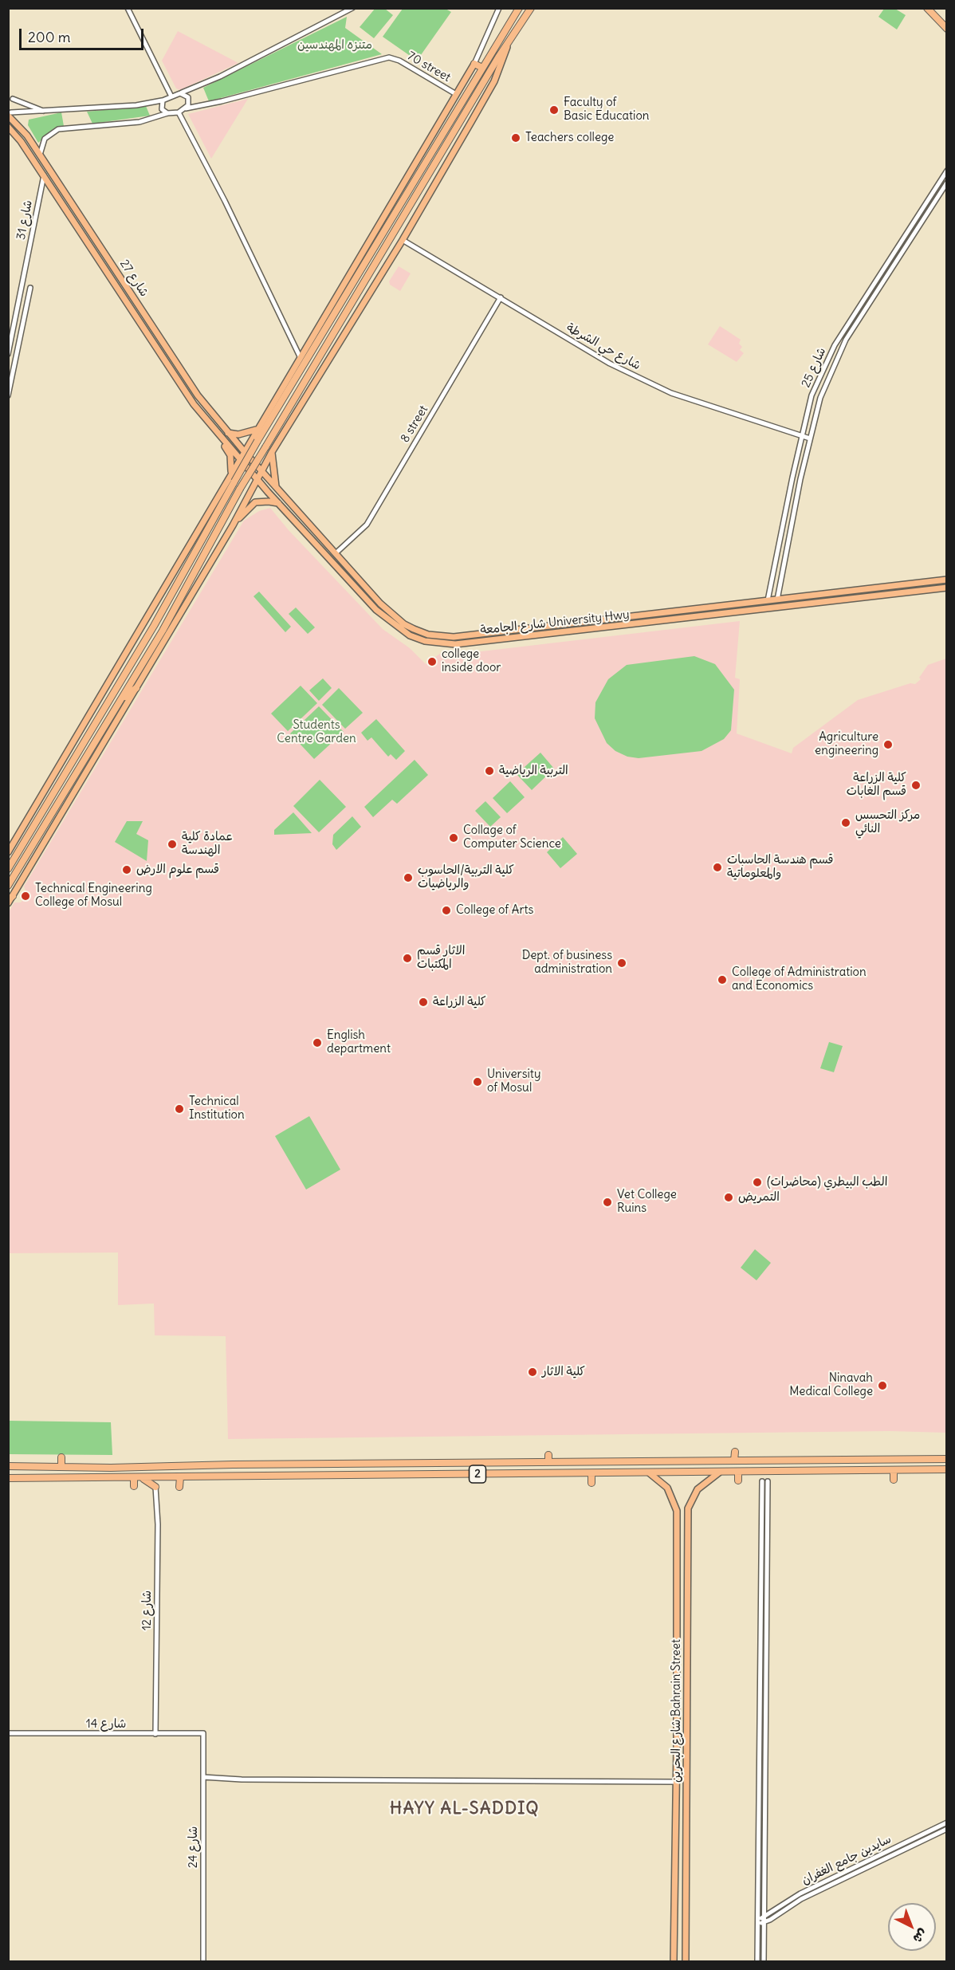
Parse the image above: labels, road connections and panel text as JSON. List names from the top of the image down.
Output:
{
  "streets": {
    "highway": ["2"],
    "main road": ["شارع 27", "شارع الجامعة University Hwy", "شارع البحرين Bahrain Street"],
    "street": [
      "70 street",
      "شارع 31",
      "شارع حي الشرطة",
      "شارع 25",
      "8 street",
      "شارع 12",
      "شارع 14",
      "شارع 24",
      "سايدين جامع الغفران"
    ]
  },
  "crossings": [
    ["شارع 31", "شارع 27"],
    ["شارع 27", "شارع الجامعة University Hwy"],
    ["شارع حي الشرطة", "شارع 25"],
    ["شارع حي الشرطة", "8 street"],
    ["شارع 25", "شارع الجامعة University Hwy"],
    ["8 street", "شارع الجامعة University Hwy"],
    ["2", "شارع البحرين Bahrain Street"],
    ["شارع 12", "شارع 14"],
    ["شارع 14", "شارع 24"]
  ],
  "districts": ["HAYY AL-SADDIQ"],
  "parks": ["متنزه المهندسين", "Students Centre Garden"],
  "places": [
    "Faculty of Basic Education",
    "Teachers college",
    "college inside door",
    "Agriculture engineering",
    "التربية الرياضية",
    "كلية الزراعة قسم الغابات",
    "مركز التحسس النائي",
    "Collage of Computer Science",
    "عمادة كلية الهندسة",
    "قسم هندسة الحاسبات والمعلوماتية",
    "قسم علوم الارض",
    "كلية التربية/الحاسوب والرياضيات",
    "Technical Engineering College of Mosul",
    "College of Arts",
    "الاثار قسم المكتبات",
    "Dept. of business administration",
    "College of Administration and Economics",
    "كلية الزراعة",
    "English department",
    "University of Mosul",
    "Technical Institution",
    "الطب البيطري (محاضرات)",
    "التمريض",
    "Vet College Ruins",
    "كلية الاثار",
    "Ninavah Medical College"
  ],
  "scale_bar": "200 m",
  "north": "bottom right"
}
